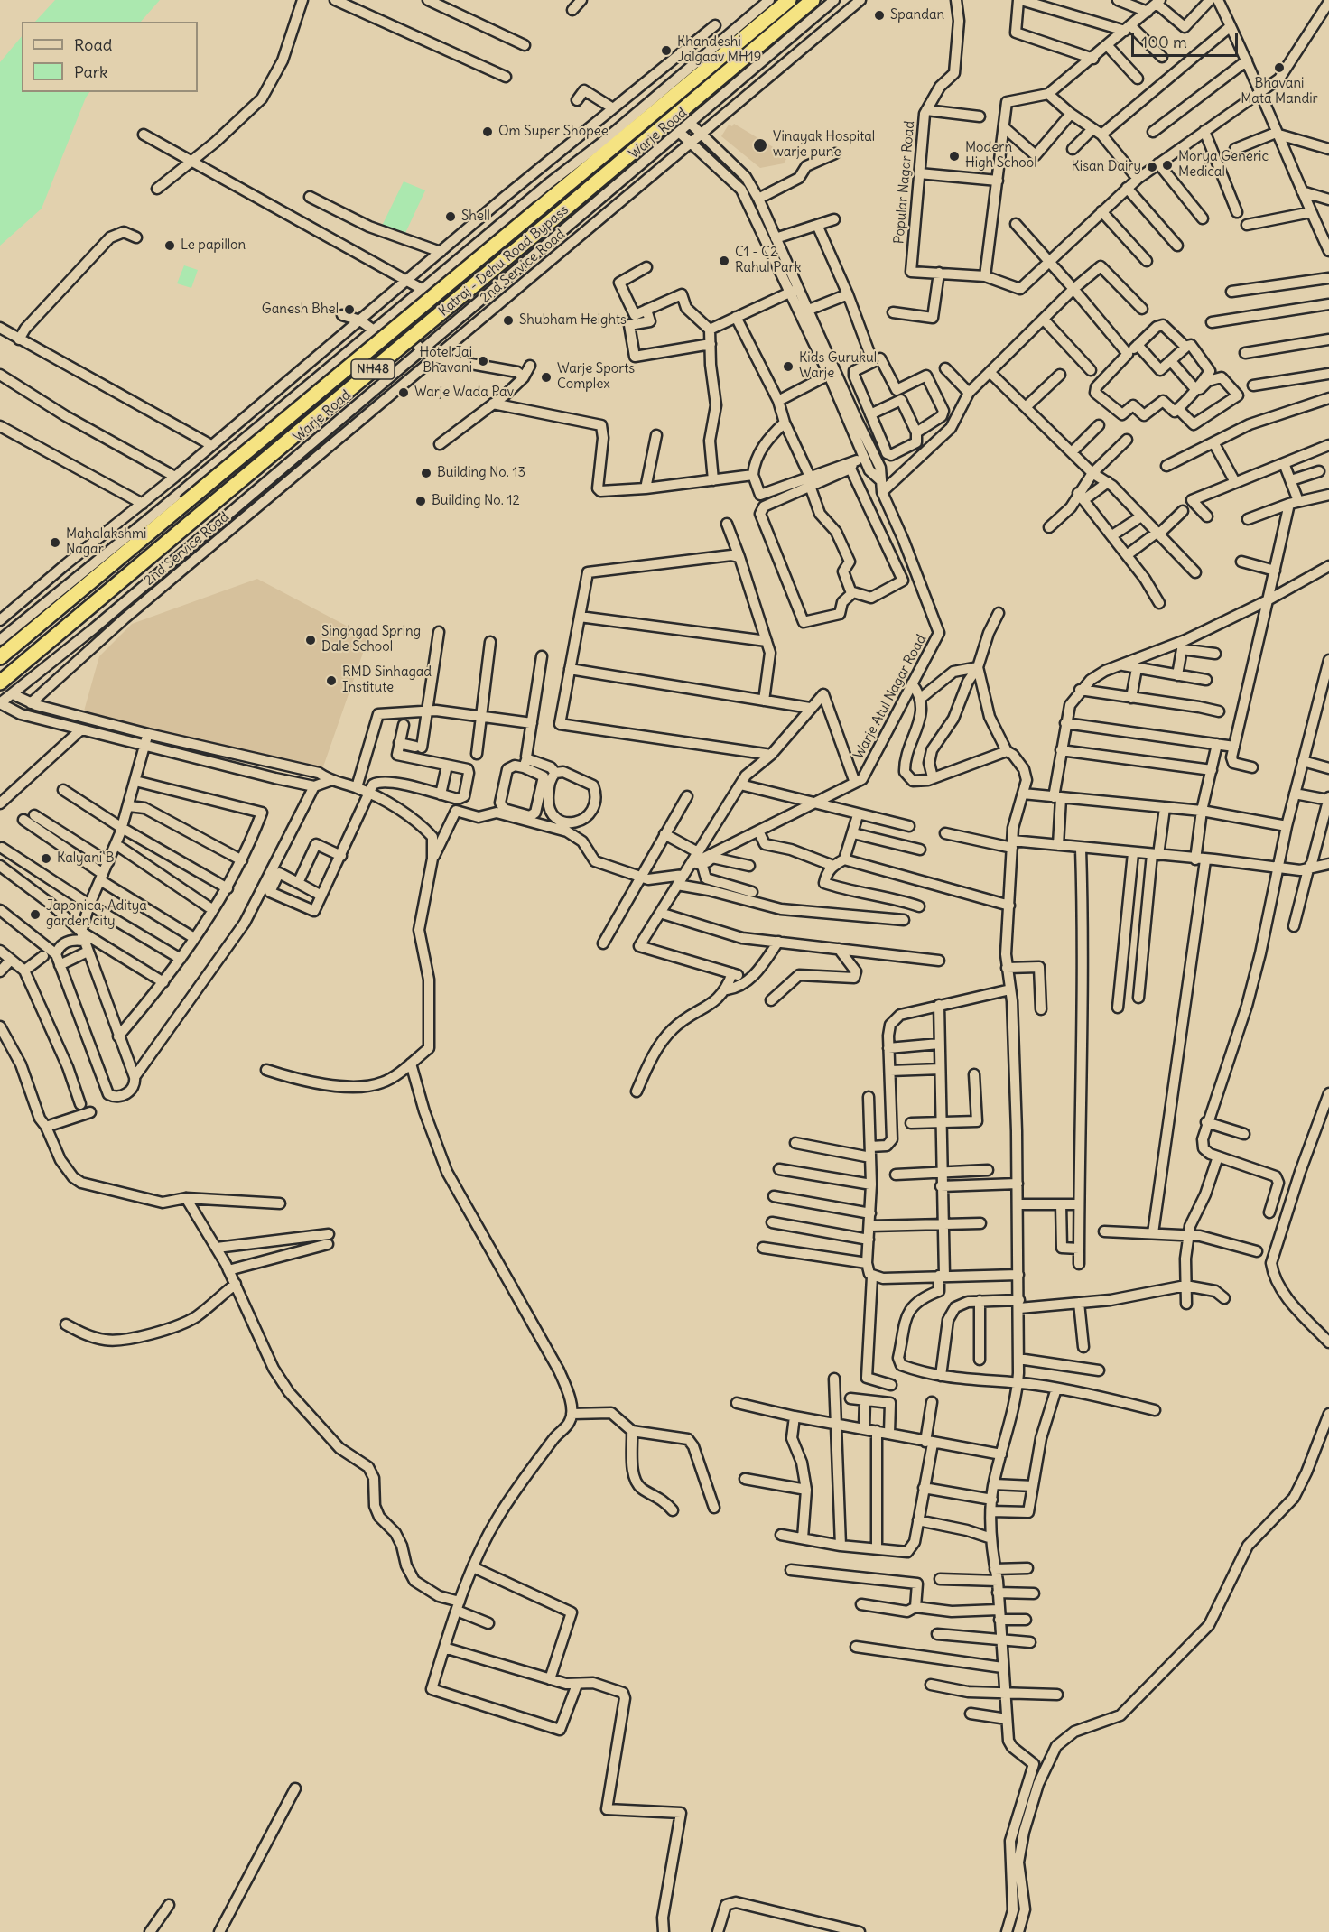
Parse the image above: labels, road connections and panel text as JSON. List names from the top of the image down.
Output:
{
  "streets": {
    "highway": ["Katraj - Dehu Road Bypass", "NH48"],
    "street": [
      "Warje Road",
      "Popular Nagar Road",
      "2nd Service Road",
      "Warje Atul Nagar Road"
    ]
  },
  "places": [
    "Spandan",
    "Khandeshi Jalgaav MH19",
    "Bhavani Mata Mandir",
    "Om Super Shopee",
    "Vinayak Hospital warje pune",
    "Modern High School",
    "Morya Generic Medical",
    "Kisan Dairy",
    "Shell",
    "Le papillon",
    "C1 - C2 Rahul Park",
    "Ganesh Bhel",
    "Shubham Heights",
    "Hotel Jai Bhavani",
    "Kids Gurukul, Warje",
    "Warje Sports Complex",
    "Warje Wada Pav",
    "Building No. 13",
    "Building No. 12",
    "Mahalakshmi Nagar",
    "Singhgad Spring Dale School",
    "RMD Sinhagad Institute",
    "Kalyani B",
    "Japonica, Aditya garden city"
  ],
  "legend": ["Road", "Park"],
  "scale_bar": "100 m"
}
